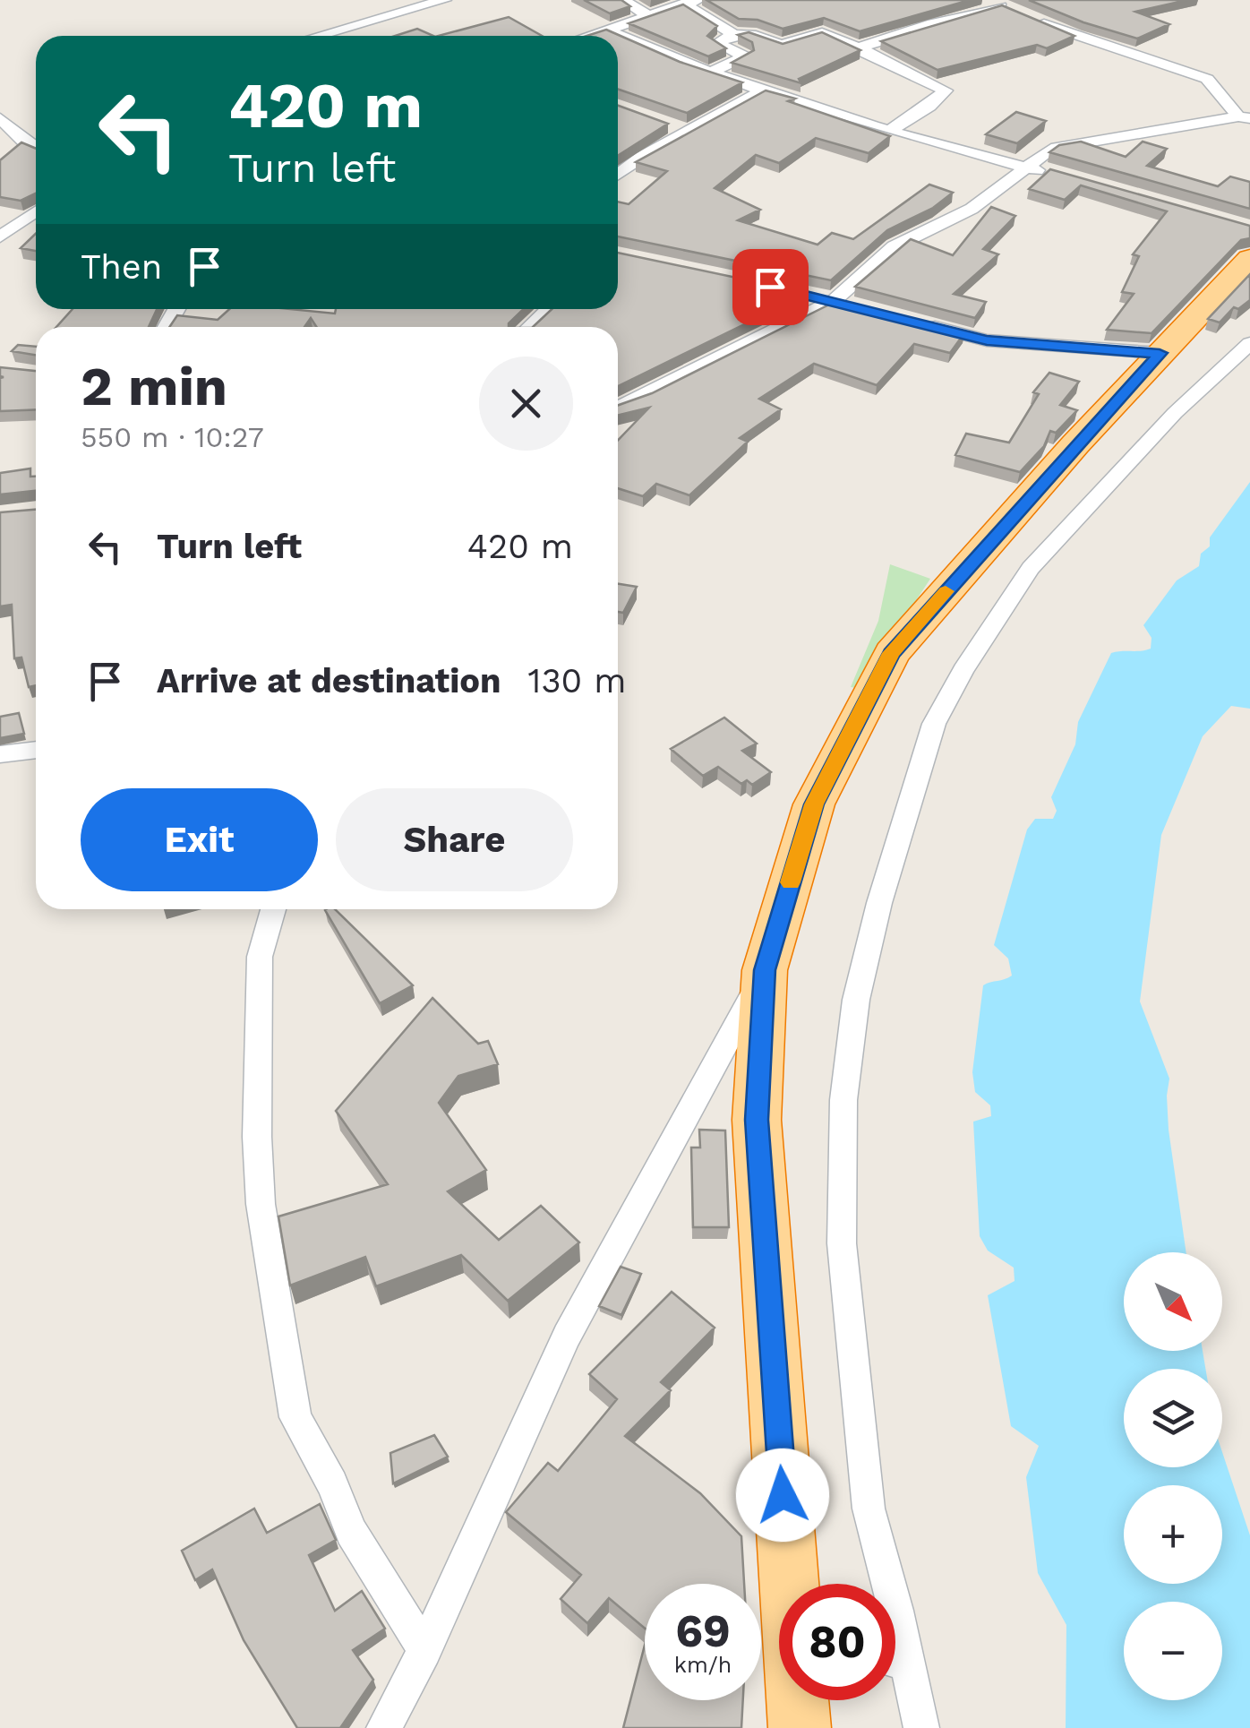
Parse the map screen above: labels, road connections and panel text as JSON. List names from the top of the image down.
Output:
{
  "north": "bottom right",
  "page": {
    "turn": ["420 m", "Turn left"],
    "then": "Then",
    "heading": ["2 min", "550 m · 10:27"],
    "list": [
      {
        "name": "Turn left",
        "value": "420 m"
      },
      {
        "name": "Arrive at destination",
        "value": "130 m"
      }
    ],
    "buttons": ["Exit", "Share"],
    "map_buttons": ["+", "−"],
    "speed": "69 km/h",
    "limit": "80"
  }
}
